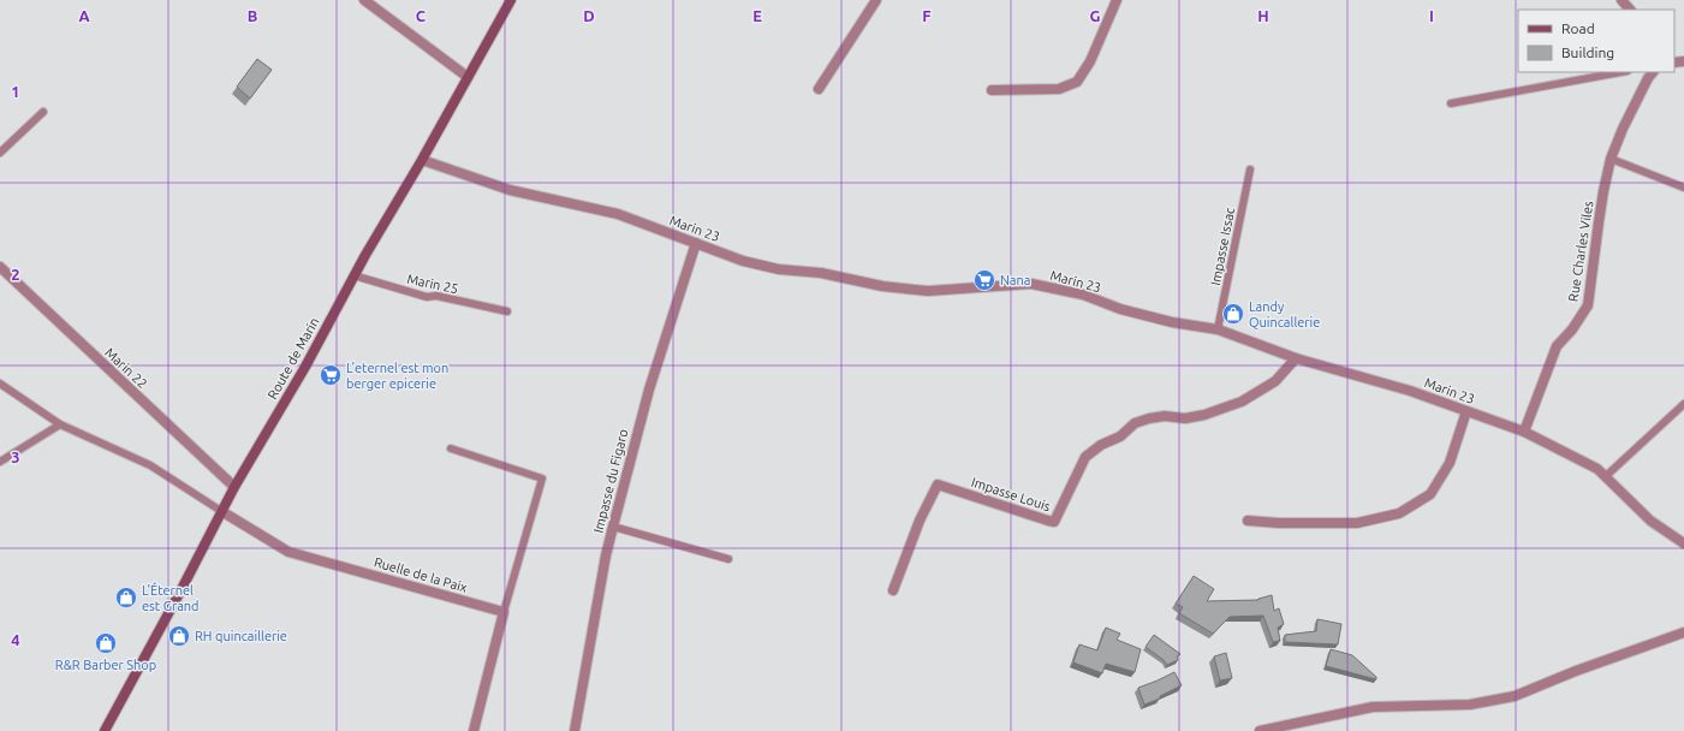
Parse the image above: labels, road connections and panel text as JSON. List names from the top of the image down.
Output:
{
  "streets": {
    "main road": ["Route de Marin"],
    "street": [
      "Marin 23",
      "Rue Charles Viles",
      "Marin 22",
      "Impasse du Figaro",
      "Impasse Louis",
      "Ruelle de la Paix"
    ],
    "lane": ["Impasse Issac", "Marin 25"]
  },
  "crossings": [
    ["Marin 23", "Impasse Issac"],
    ["Marin 23", "Rue Charles Viles"],
    ["Marin 23", "Route de Marin"],
    ["Marin 23", "Impasse du Figaro"],
    ["Marin 23", "Impasse Louis"],
    ["Marin 25", "Route de Marin"],
    ["Route de Marin", "Marin 22"],
    ["Route de Marin", "Ruelle de la Paix"]
  ],
  "places": {
    "supermarket": ["Nana", "L'eternel est mon berger epicerie"],
    "shop": [
      "Landy Quincallerie",
      "L'Éternel est Grand",
      "RH quincaillerie",
      "R&R Barber Shop"
    ]
  },
  "legend": ["Road", "Building"],
  "grid": {
    "columns": [
      "A",
      "B",
      "C",
      "D",
      "E",
      "F",
      "G",
      "H",
      "I"
    ],
    "rows": [
      "1",
      "2",
      "3",
      "4"
    ]
  }
}
